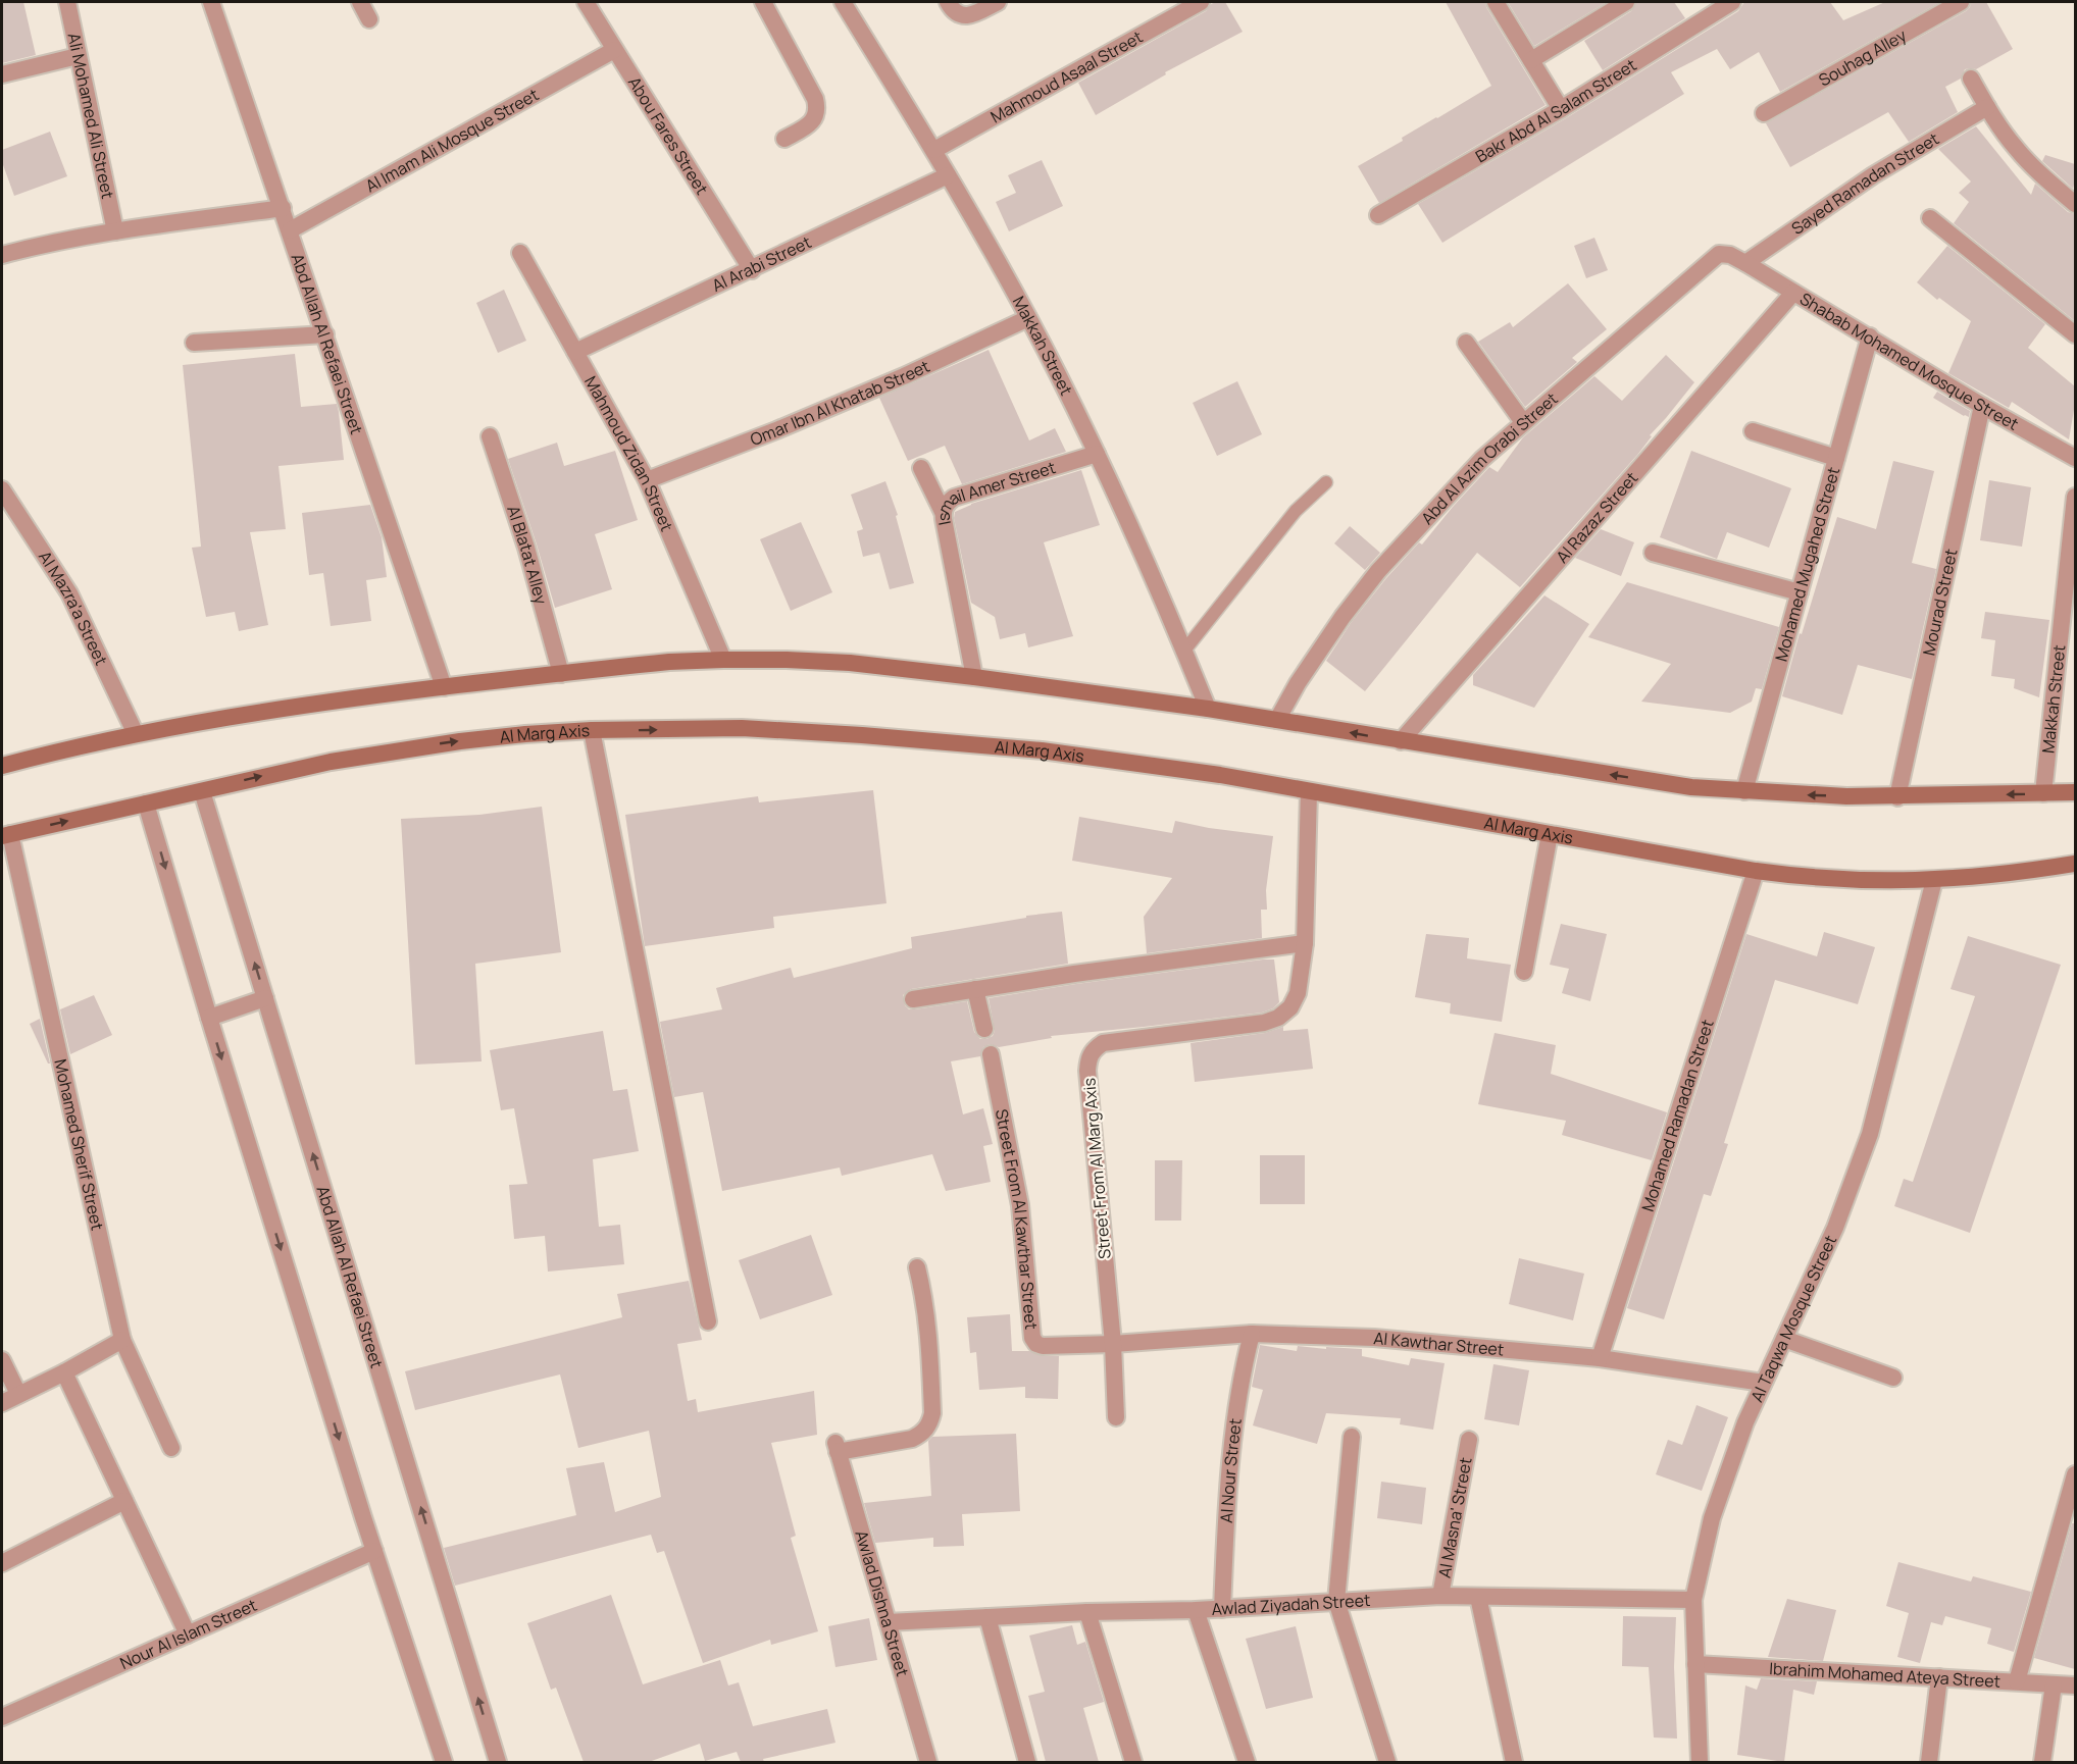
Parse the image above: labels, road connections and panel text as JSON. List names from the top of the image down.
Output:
{
  "streets": {
    "main road": ["Al Marg Axis"],
    "street": [
      "Souhag Alley",
      "Mahmoud Asaal Street",
      "Bakr Abd Al Salam Street",
      "Ali Mohamed Ali Street",
      "Abou Fares Street",
      "Al Imam Ali Mosque Street",
      "Sayed Ramadan Street",
      "Al Arabi Street",
      "Abd Allah Al Refaei Street",
      "Makkah Street",
      "Shabab Mohamed Mosque Street",
      "Omar Ibn Al Khatab Street",
      "Mahmoud Zidan Street",
      "Abd Al Azim Orabi Street",
      "Ismail Amer Street",
      "Al Razaz Street",
      "Al Blatat Alley",
      "Mohamed Mugahed Street",
      "Mourad Street",
      "Al Mazra'a Street",
      "Mohamed Ramadan Street",
      "Mohamed Sherif Street",
      "Street From Al Marg Axis",
      "Street From Al Kawthar Street",
      "Al Taqwa Mosque Street",
      "Al Kawthar Street",
      "Al Nour Street",
      "Al Masna' Street",
      "Awlad Dishna Street",
      "Awlad Ziyadah Street",
      "Nour Al Islam Street",
      "Ibrahim Mohamed Ateya Street"
    ]
  },
  "crossings": [
    ["Mahmoud Asaal Street", "Makkah Street"],
    ["Abou Fares Street", "Al Imam Ali Mosque Street"],
    ["Abou Fares Street", "Al Arabi Street"],
    ["Al Imam Ali Mosque Street", "Abd Allah Al Refaei Street"],
    ["Sayed Ramadan Street", "Shabab Mohamed Mosque Street"],
    ["Sayed Ramadan Street", "Abd Al Azim Orabi Street"],
    ["Al Arabi Street", "Makkah Street"],
    ["Al Arabi Street", "Mahmoud Zidan Street"],
    ["Abd Allah Al Refaei Street", "Al Marg Axis"],
    ["Makkah Street", "Omar Ibn Al Khatab Street"],
    ["Makkah Street", "Ismail Amer Street"],
    ["Shabab Mohamed Mosque Street", "Abd Al Azim Orabi Street"],
    ["Shabab Mohamed Mosque Street", "Al Razaz Street"],
    ["Shabab Mohamed Mosque Street", "Mohamed Mugahed Street"],
    ["Shabab Mohamed Mosque Street", "Mourad Street"],
    ["Omar Ibn Al Khatab Street", "Mahmoud Zidan Street"],
    ["Al Marg Axis", "Mohamed Ramadan Street"],
    ["Al Marg Axis", "Mohamed Sherif Street"],
    ["Al Marg Axis", "Street From Al Marg Axis"],
    ["Al Marg Axis", "Al Taqwa Mosque Street"],
    ["Mohamed Ramadan Street", "Al Kawthar Street"],
    ["Street From Al Marg Axis", "Street From Al Kawthar Street"],
    ["Street From Al Marg Axis", "Al Kawthar Street"],
    ["Street From Al Kawthar Street", "Al Kawthar Street"],
    ["Al Taqwa Mosque Street", "Al Kawthar Street"],
    ["Al Taqwa Mosque Street", "Awlad Ziyadah Street"],
    ["Al Taqwa Mosque Street", "Ibrahim Mohamed Ateya Street"],
    ["Al Kawthar Street", "Al Nour Street"],
    ["Al Nour Street", "Awlad Ziyadah Street"],
    ["Al Masna' Street", "Awlad Ziyadah Street"],
    ["Awlad Dishna Street", "Awlad Ziyadah Street"]
  ]
}
